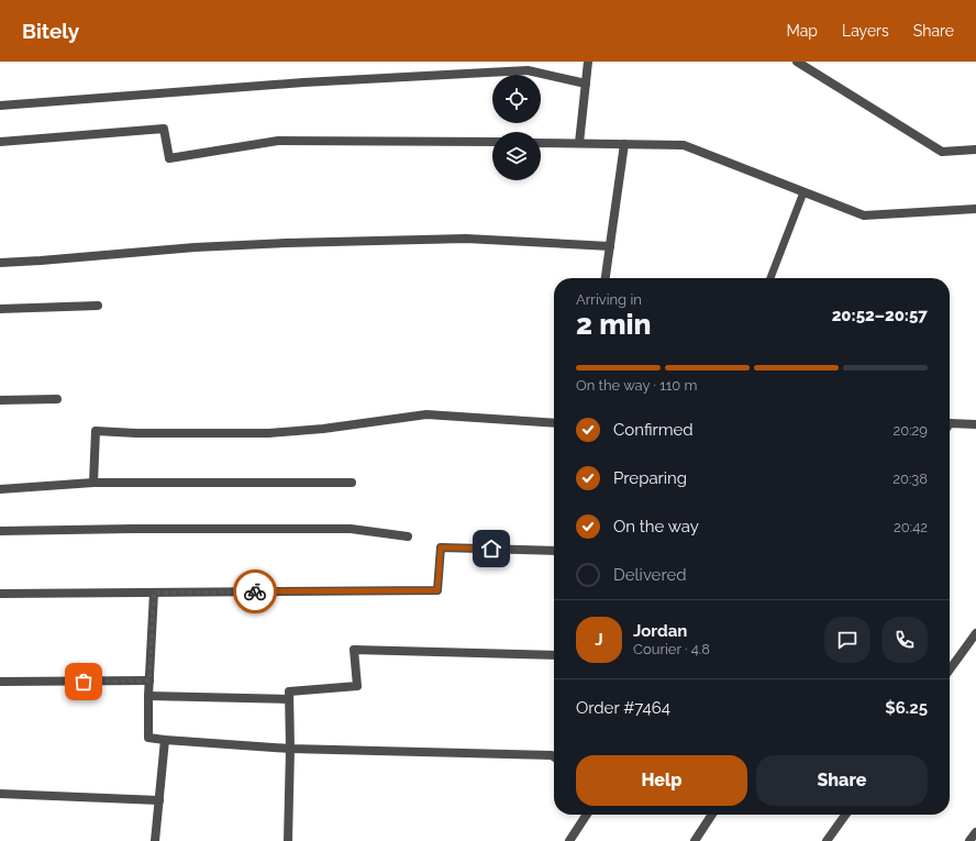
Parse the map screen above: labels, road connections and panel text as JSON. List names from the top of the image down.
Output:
{
  "page": {
    "header": "Bitely",
    "nav": ["Map", "Layers", "Share"],
    "heading": ["2 min", "Arriving in", "20:52–20:57"],
    "panel": [
      "Jordan",
      "Courier · 4.8",
      "Order #7464",
      "$6.25"
    ],
    "bar": "On the way · 110 m",
    "list": [
      ["Confirmed", "20:29"],
      ["Preparing", "20:38"],
      ["On the way", "20:42"],
      "Delivered"
    ],
    "round": "J",
    "buttons": ["Help", "Share"]
  }
}
